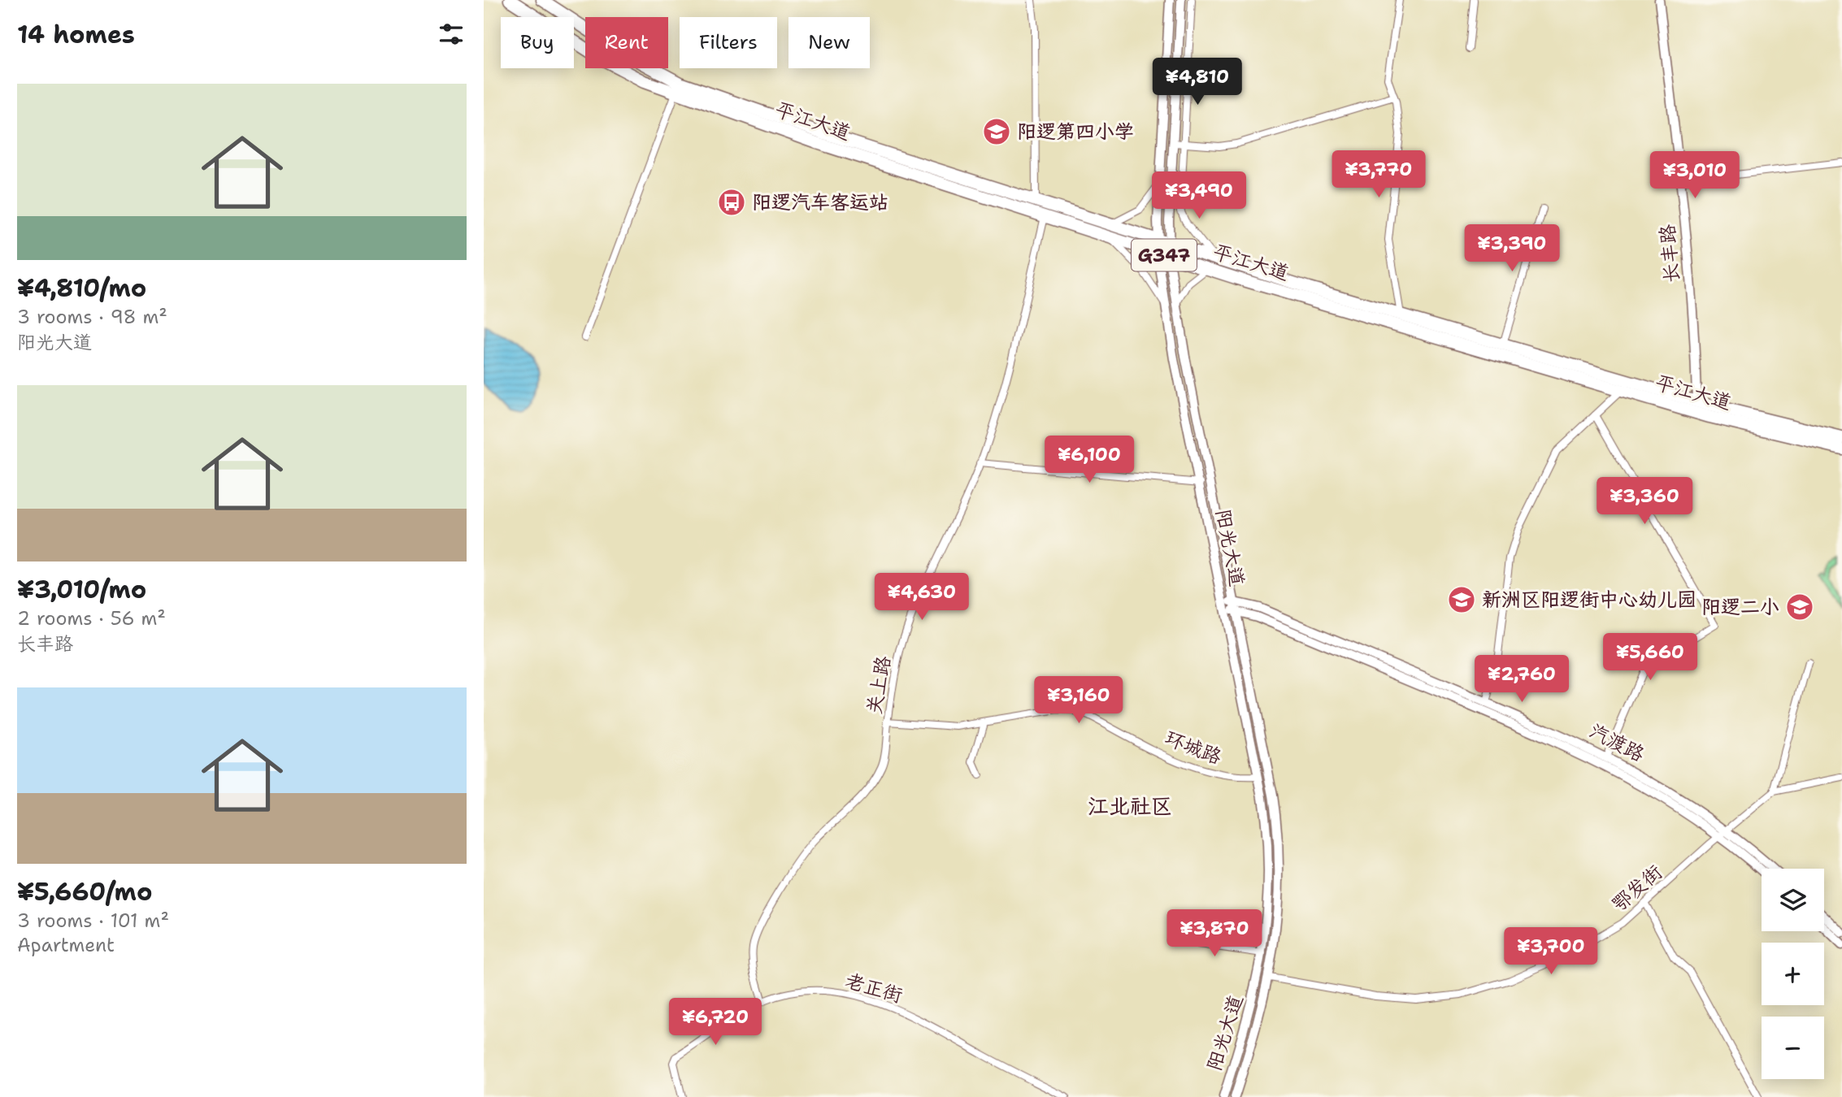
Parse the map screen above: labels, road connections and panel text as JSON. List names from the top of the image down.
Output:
{
  "streets": {
    "highway": ["平江大道", "G347"],
    "street": [
      "长丰路",
      "阳光大道",
      "关上路",
      "汽渡路",
      "环城路",
      "鄂发街",
      "老正街"
    ]
  },
  "crossings": [
    ["平江大道", "长丰路"],
    ["平江大道", "阳光大道"],
    ["平江大道", "关上路"],
    ["阳光大道", "汽渡路"],
    ["阳光大道", "环城路"],
    ["阳光大道", "鄂发街"],
    ["关上路", "环城路"],
    ["关上路", "老正街"],
    ["汽渡路", "鄂发街"]
  ],
  "districts": ["江北社区"],
  "places": {
    "school or university": ["阳逻第四小学", "新洲区阳逻街中心幼儿园", "阳逻二小"],
    "bus stop": ["阳逻汽车客运站"]
  },
  "page": {
    "heading": "14 homes",
    "chip": [
      "Buy",
      "Rent",
      "Filters",
      "New"
    ],
    "price": [
      "¥4,810",
      "¥3,770",
      "¥3,010",
      "¥3,490",
      "¥3,390",
      "¥6,100",
      "¥3,360",
      "¥4,630",
      "¥5,660",
      "¥2,760",
      "¥3,160",
      "¥3,870",
      "¥3,700",
      "¥6,720"
    ],
    "list": [
      {
        "name": "¥4,810/mo",
        "note": "3 rooms · 98 m² · 阳光大道"
      },
      {
        "name": "¥3,010/mo",
        "note": "2 rooms · 56 m² · 长丰路"
      },
      {
        "name": "¥5,660/mo",
        "note": "3 rooms · 101 m² · Apartment"
      }
    ],
    "map_buttons": ["+", "−"]
  }
}
